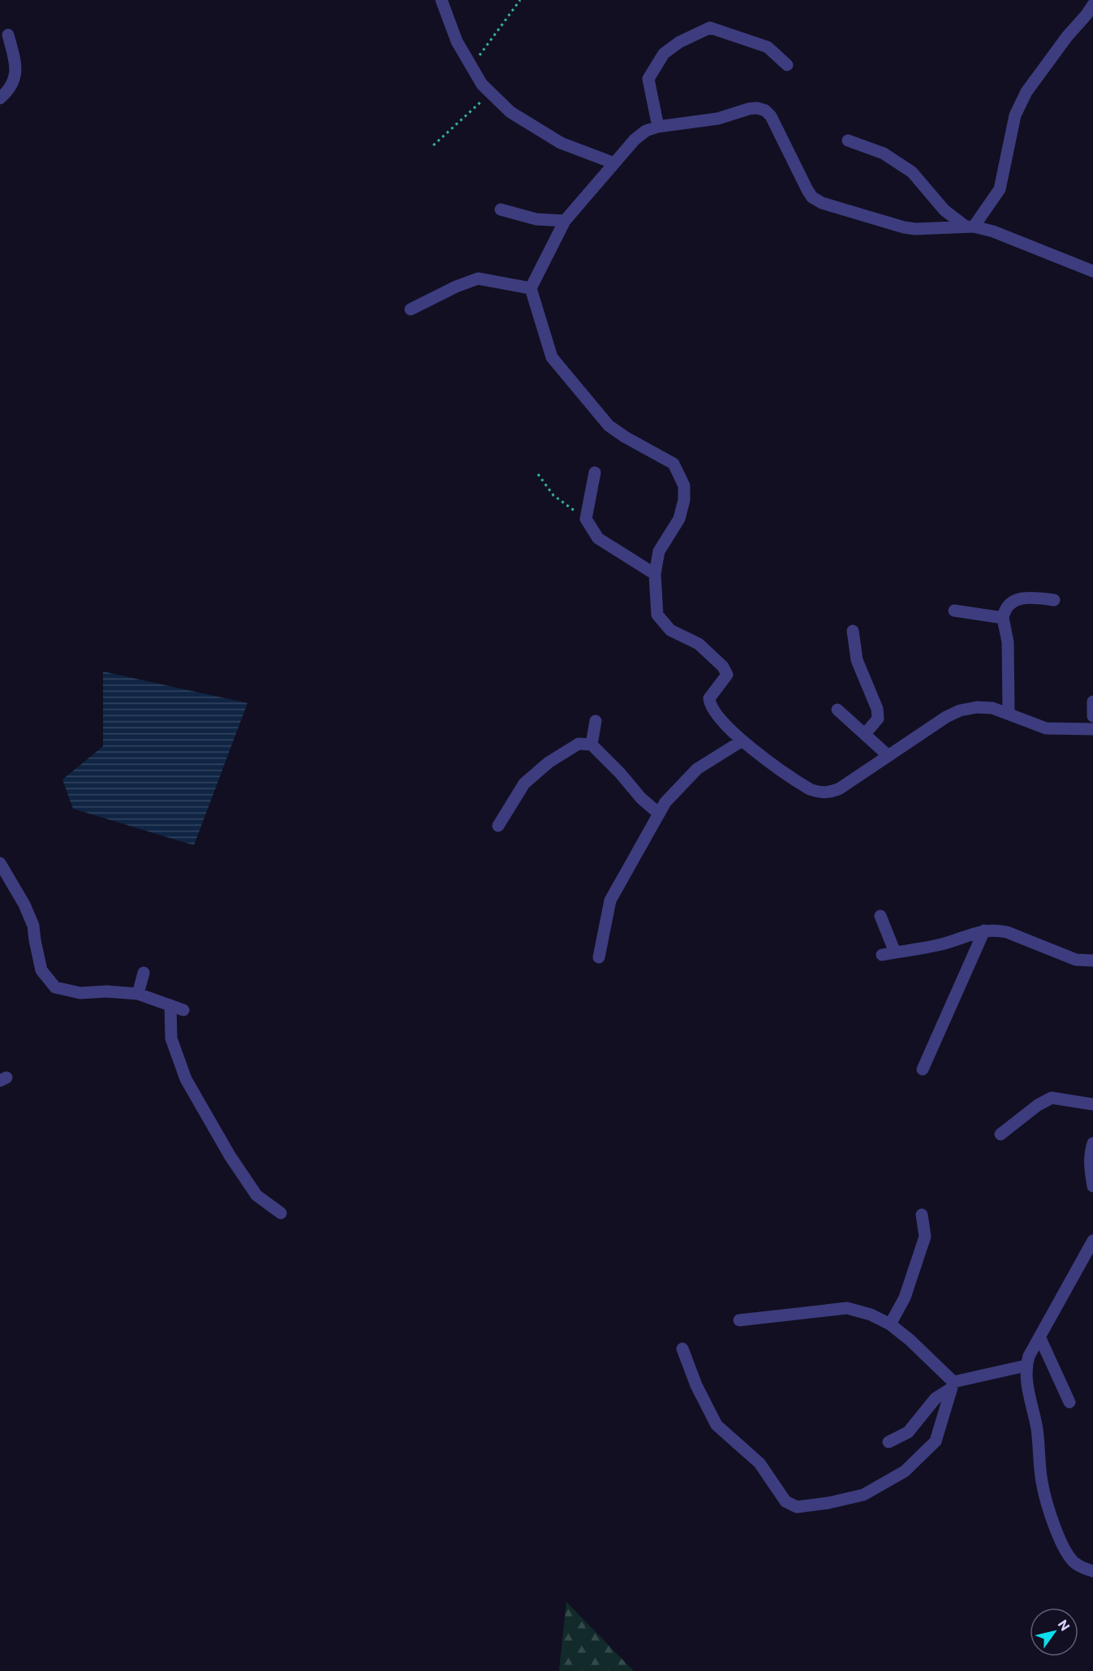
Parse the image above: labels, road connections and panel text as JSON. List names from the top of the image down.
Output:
{
  "north": "top right"
}
